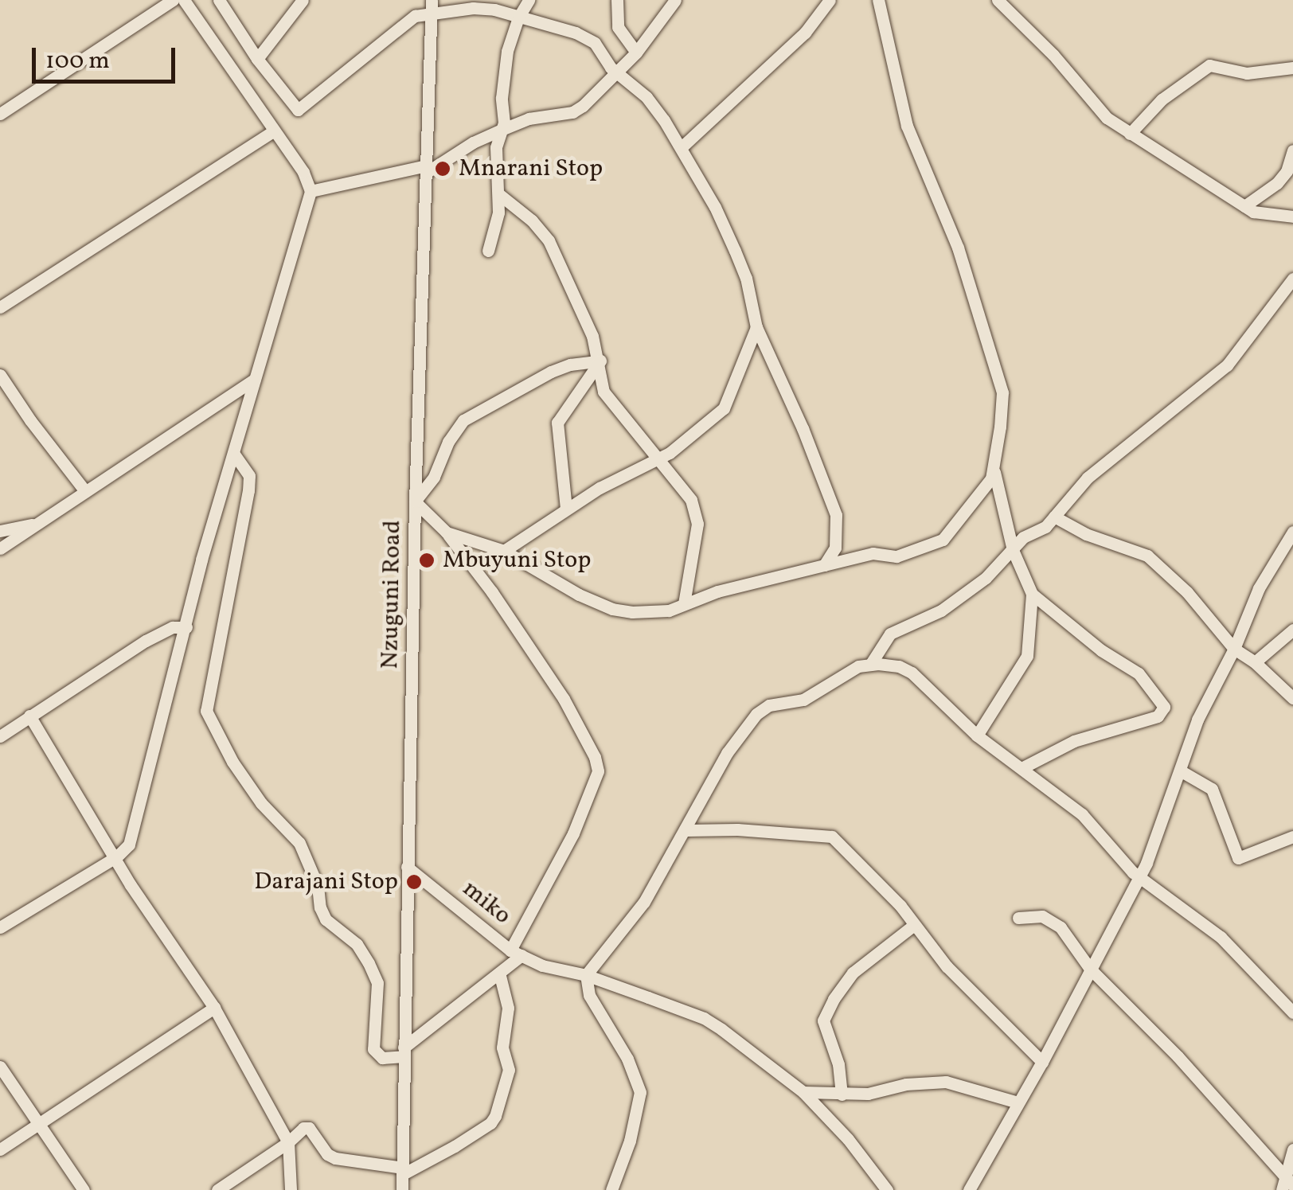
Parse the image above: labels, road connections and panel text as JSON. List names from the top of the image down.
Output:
{
  "streets": {
    "street": ["Nzuguni Road", "miko"]
  },
  "crossings": [
    ["Nzuguni Road", "miko"]
  ],
  "places": ["Mnarani Stop", "Mbuyuni Stop", "Darajani Stop"],
  "scale_bar": "100 m"
}
